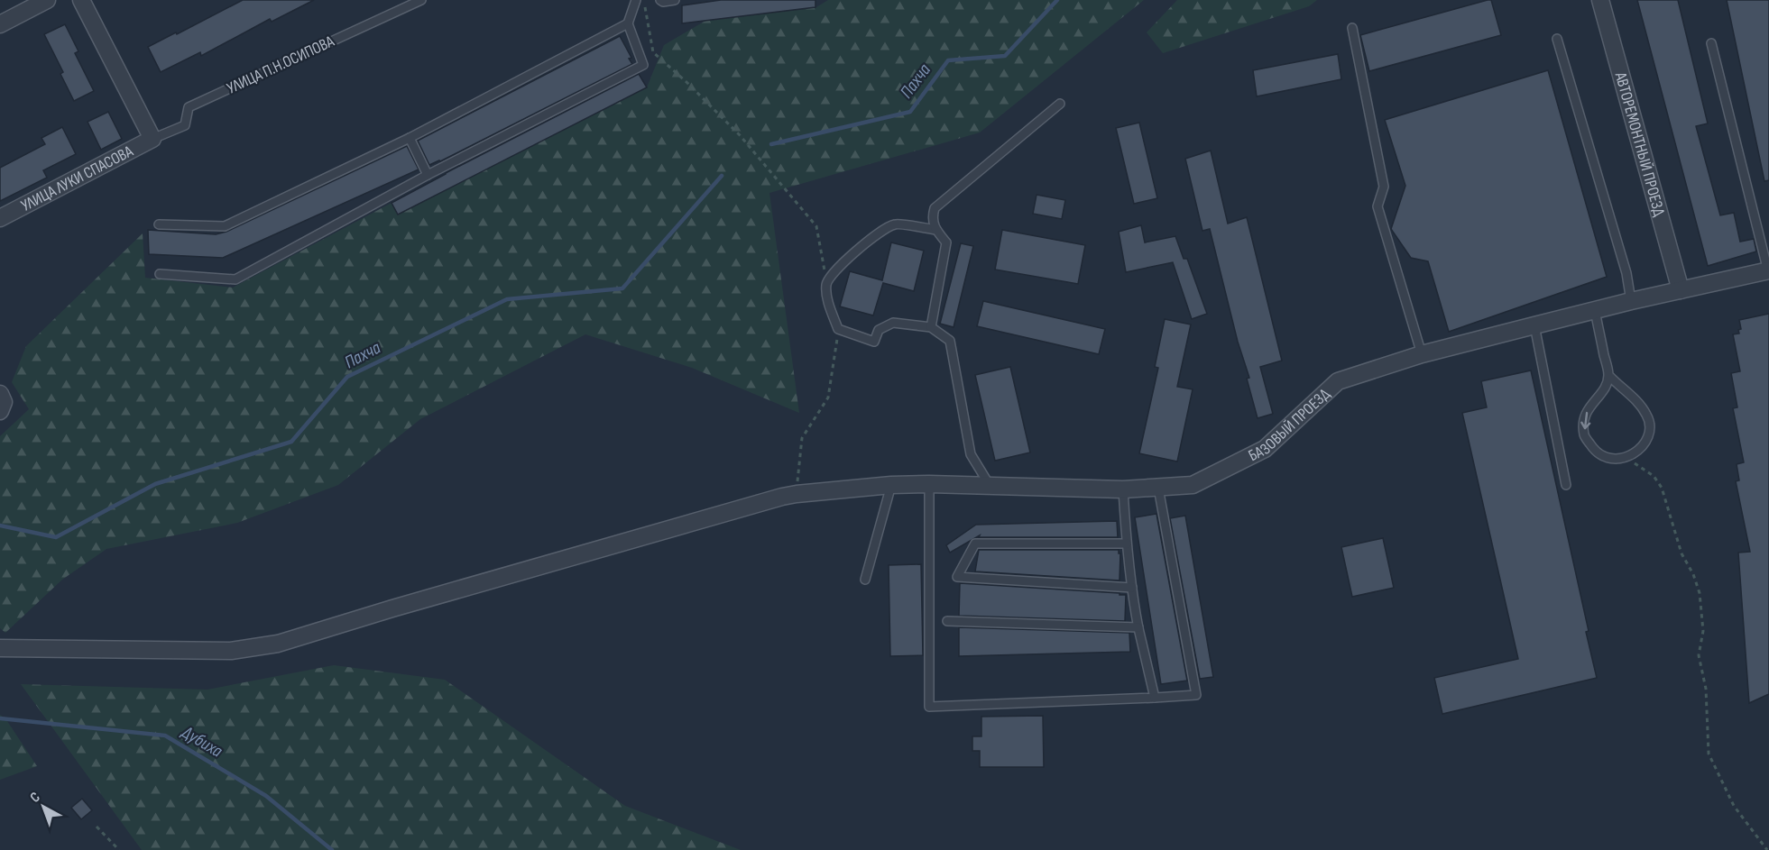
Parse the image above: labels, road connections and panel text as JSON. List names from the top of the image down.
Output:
{
  "streets": {
    "street": ["АВТОРЕМОНТНЫЙ ПРОЕЗД", "УЛИЦА ЛУКИ СПАСОВА", "БАЗОВЫЙ ПРОЕЗД"],
    "lane": ["УЛИЦА П.Н.ОСИПОВА"]
  },
  "crossings": [
    ["УЛИЦА П.Н.ОСИПОВА", "УЛИЦА ЛУКИ СПАСОВА"],
    ["АВТОРЕМОНТНЫЙ ПРОЕЗД", "БАЗОВЫЙ ПРОЕЗД"]
  ],
  "water": ["Пахча", "Дубиха"],
  "north": "top left"
}
